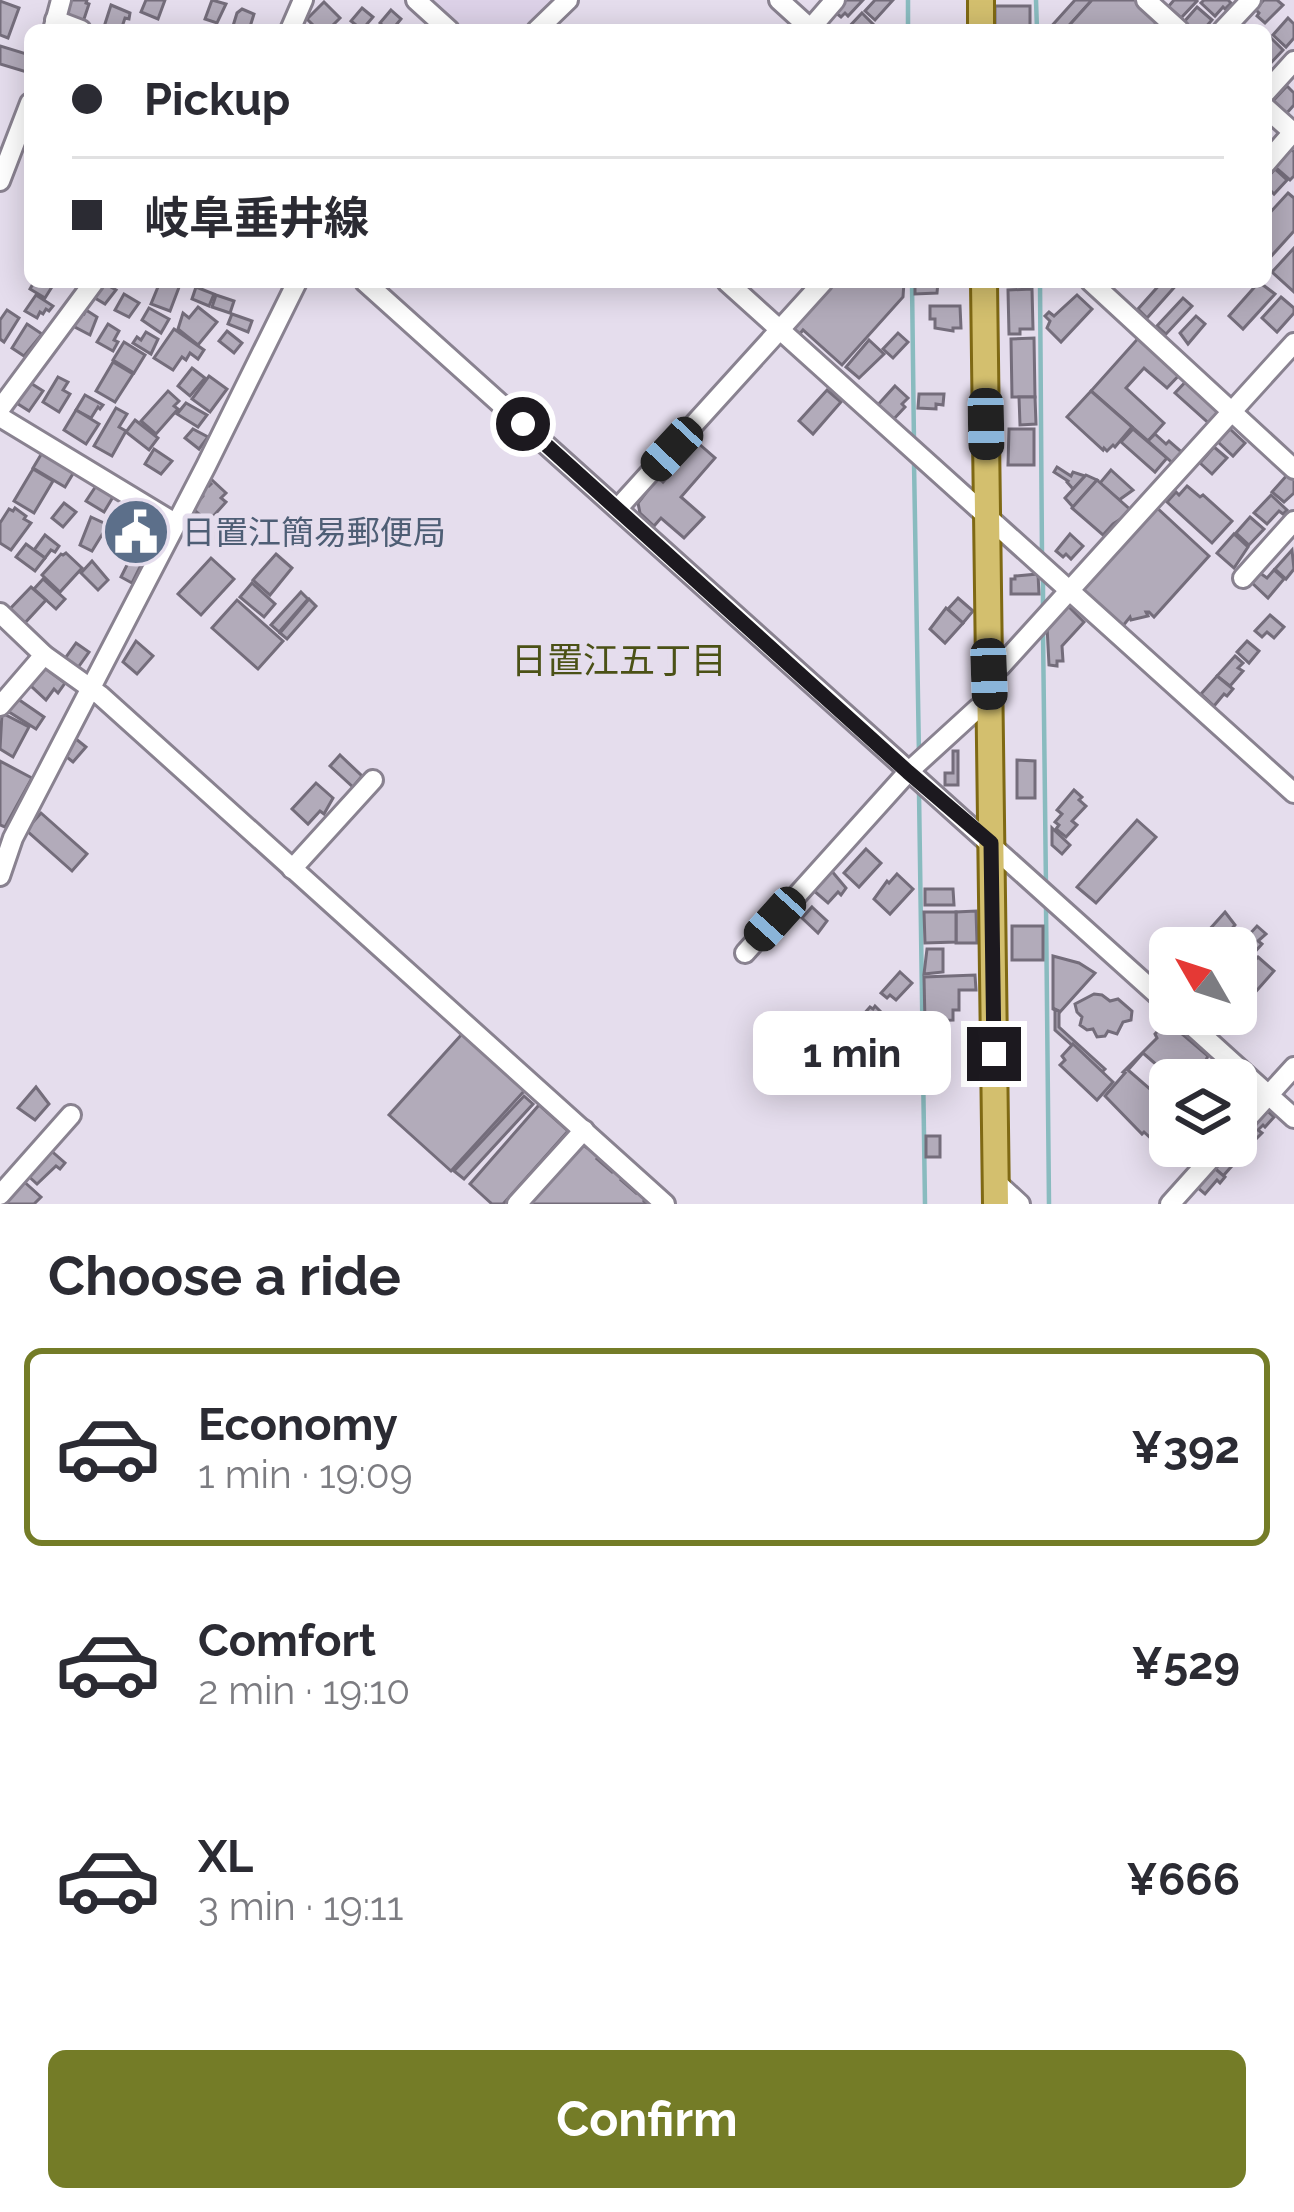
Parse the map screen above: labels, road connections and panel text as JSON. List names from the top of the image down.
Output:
{
  "districts": ["日置江五丁目"],
  "places": {
    "public building": ["日置江簡易郵便局"]
  },
  "north": "top left",
  "page": {
    "banner": ["Pickup", "岐阜垂井線"],
    "bubble": "1 min",
    "heading": "Choose a ride",
    "list": [
      {
        "name": "Economy",
        "note": "1 min · 19:09",
        "value": "¥392"
      },
      {
        "name": "Comfort",
        "note": "2 min · 19:10",
        "value": "¥529"
      },
      {
        "name": "XL",
        "note": "3 min · 19:11",
        "value": "¥666"
      }
    ],
    "buttons": "Confirm"
  }
}
